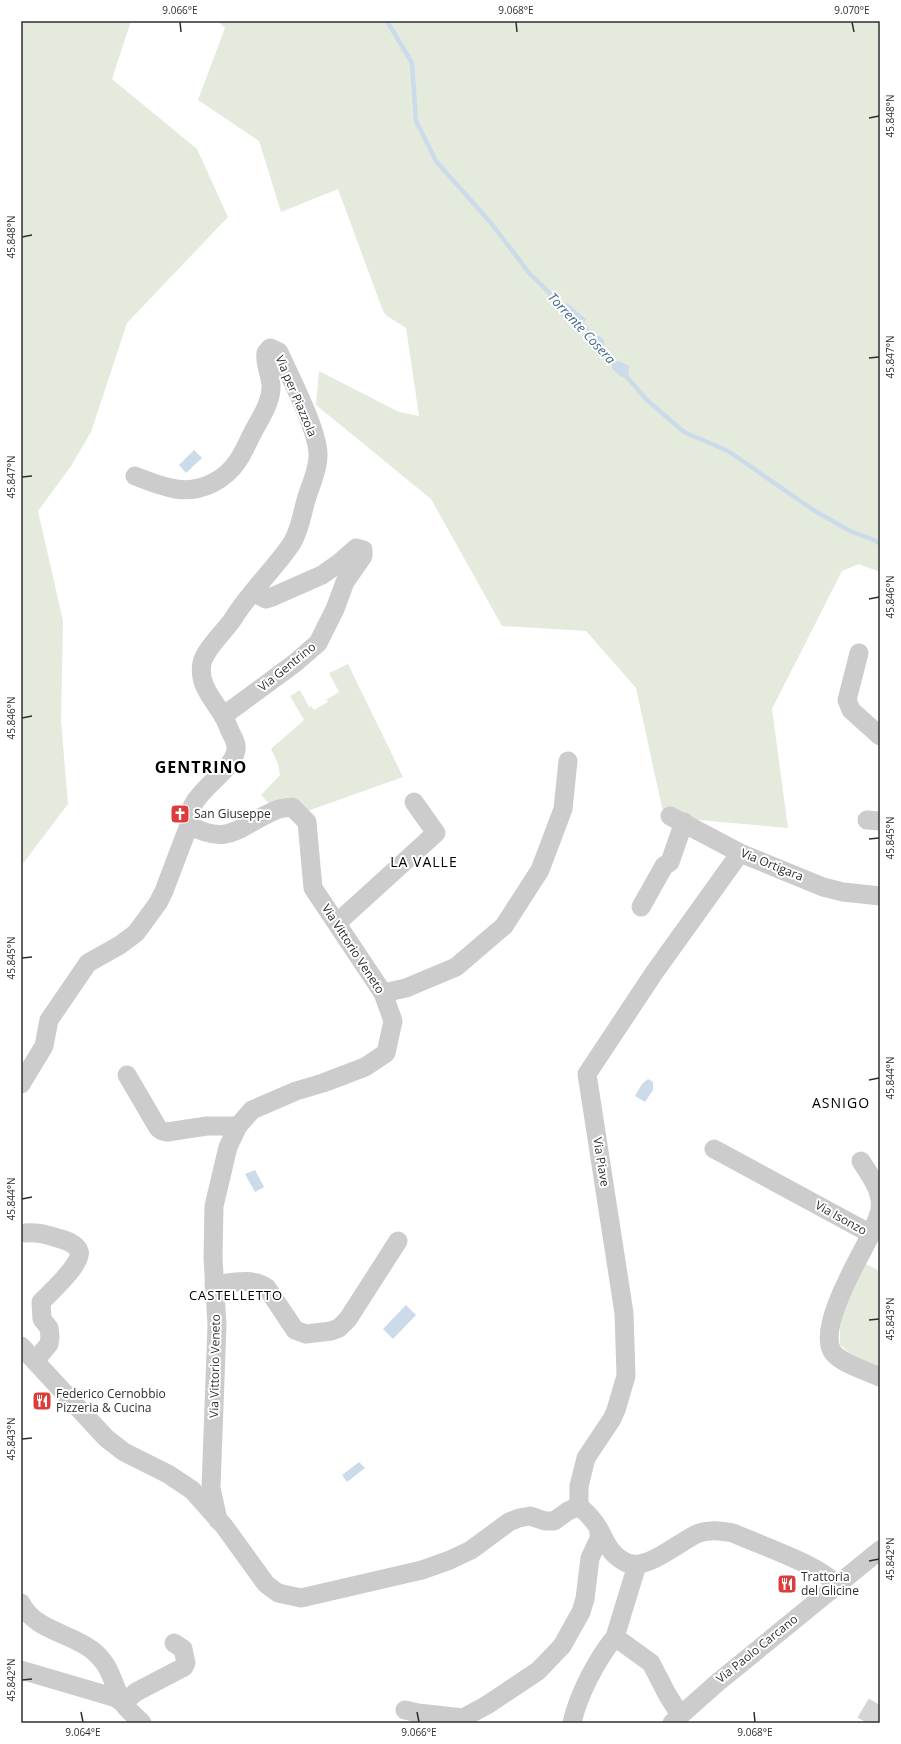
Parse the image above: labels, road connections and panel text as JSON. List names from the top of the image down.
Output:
{
  "streets": {
    "street": [
      "Via per Piazzola",
      "Via Gentrino",
      "Via Ortigara",
      "Via Vittorio Veneto",
      "Via Piave",
      "Via Isonzo",
      "Via Paolo Carcano"
    ]
  },
  "crossings": [
    ["Via per Piazzola", "Via Gentrino"],
    ["Via Ortigara", "Via Piave"],
    ["Via Vittorio Veneto", "Via Piave"]
  ],
  "districts": [
    "GENTRINO",
    "LA VALLE",
    "ASNIGO",
    "CASTELLETTO"
  ],
  "water": ["Torrente Cosera"],
  "places": {
    "church": ["San Giuseppe"],
    "restaurant": ["Federico Cernobbio Pizzeria & Cucina", "Trattoria del Glicine"]
  },
  "coordinates": [
    "9.066°E",
    "9.068°E",
    "9.070°E",
    "45.848°N",
    "45.847°N",
    "45.846°N",
    "45.845°N",
    "45.844°N",
    "45.843°N",
    "45.842°N",
    "9.064°E"
  ]
}
